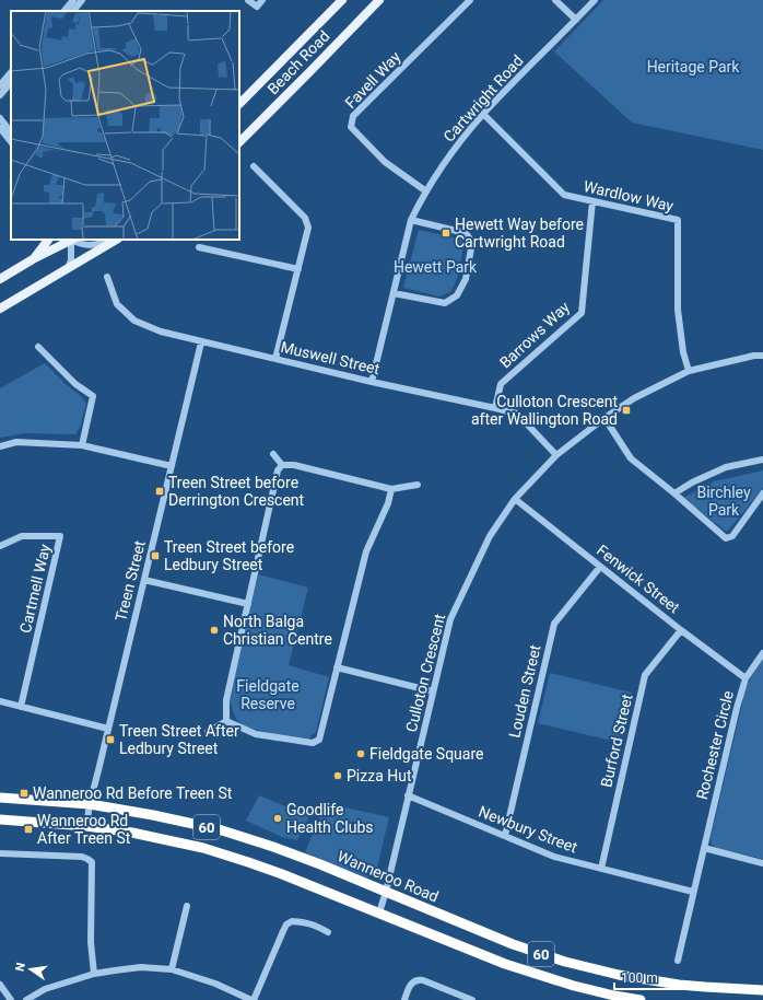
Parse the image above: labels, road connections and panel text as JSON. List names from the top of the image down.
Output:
{
  "streets": {
    "highway": ["60", "Wanneroo Road"],
    "main road": ["Beach Road"],
    "street": [
      "Favell Way",
      "Cartwright Road",
      "Wardlow Way",
      "Barrows Way",
      "Muswell Street",
      "Fenwick Street",
      "Treen Street",
      "Cartmell Way",
      "Culloton Crescent",
      "Louden Street",
      "Burford Street",
      "Rochester Circle",
      "Newbury Street"
    ]
  },
  "crossings": [
    ["Favell Way", "Cartwright Road"],
    ["Cartwright Road", "Wardlow Way"],
    ["Cartwright Road", "Muswell Street"],
    ["Wardlow Way", "Barrows Way"],
    ["Wardlow Way", "Culloton Crescent"],
    ["Barrows Way", "Muswell Street"],
    ["Muswell Street", "Treen Street"],
    ["Muswell Street", "Culloton Crescent"],
    ["Fenwick Street", "Culloton Crescent"],
    ["Fenwick Street", "Louden Street"],
    ["Fenwick Street", "Burford Street"],
    ["Fenwick Street", "Rochester Circle"],
    ["Treen Street", "60"],
    ["Treen Street", "Wanneroo Road"],
    ["Culloton Crescent", "60"],
    ["Culloton Crescent", "Newbury Street"],
    ["Culloton Crescent", "Wanneroo Road"],
    ["Louden Street", "Newbury Street"],
    ["Burford Street", "Newbury Street"],
    ["Rochester Circle", "Newbury Street"]
  ],
  "parks": [
    "Heritage Park",
    "Hewett Park",
    "Birchley Park",
    "Fieldgate Reserve"
  ],
  "places": {
    "transit": [
      "Hewett Way before Cartwright Road",
      "Culloton Crescent after Wallington Road",
      "Treen Street before Derrington Crescent",
      "Treen Street before Ledbury Street",
      "Treen Street After Ledbury Street",
      "Wanneroo Rd Before Treen St",
      "Wanneroo Rd After Treen St"
    ],
    "other": [
      "North Balga Christian Centre",
      "Fieldgate Square",
      "Pizza Hut",
      "Goodlife Health Clubs"
    ]
  },
  "scale_bar": "100 m",
  "north": "left"
}
